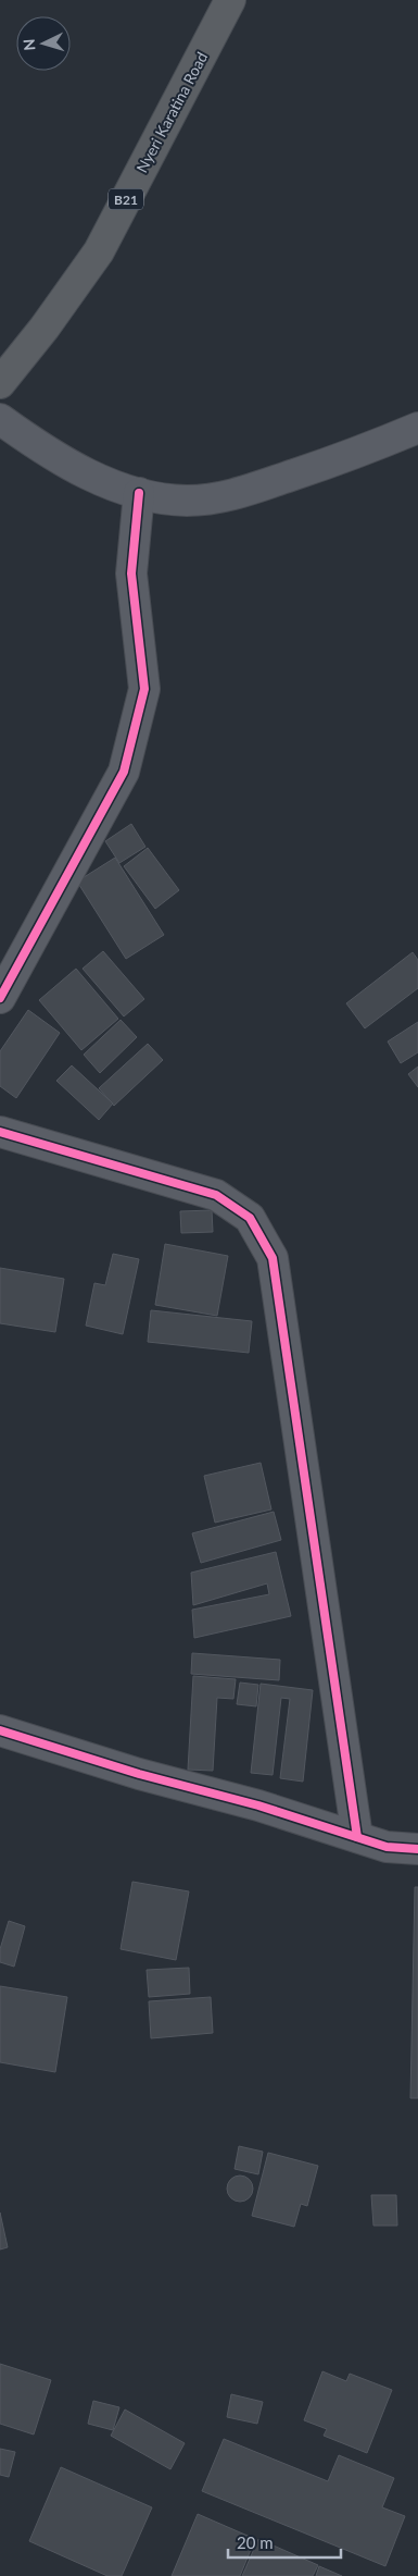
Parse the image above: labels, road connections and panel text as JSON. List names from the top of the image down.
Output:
{
  "streets": {
    "highway": ["Nyeri Karatina Road", "B21"]
  },
  "scale_bar": "20 m",
  "north": "left"
}
